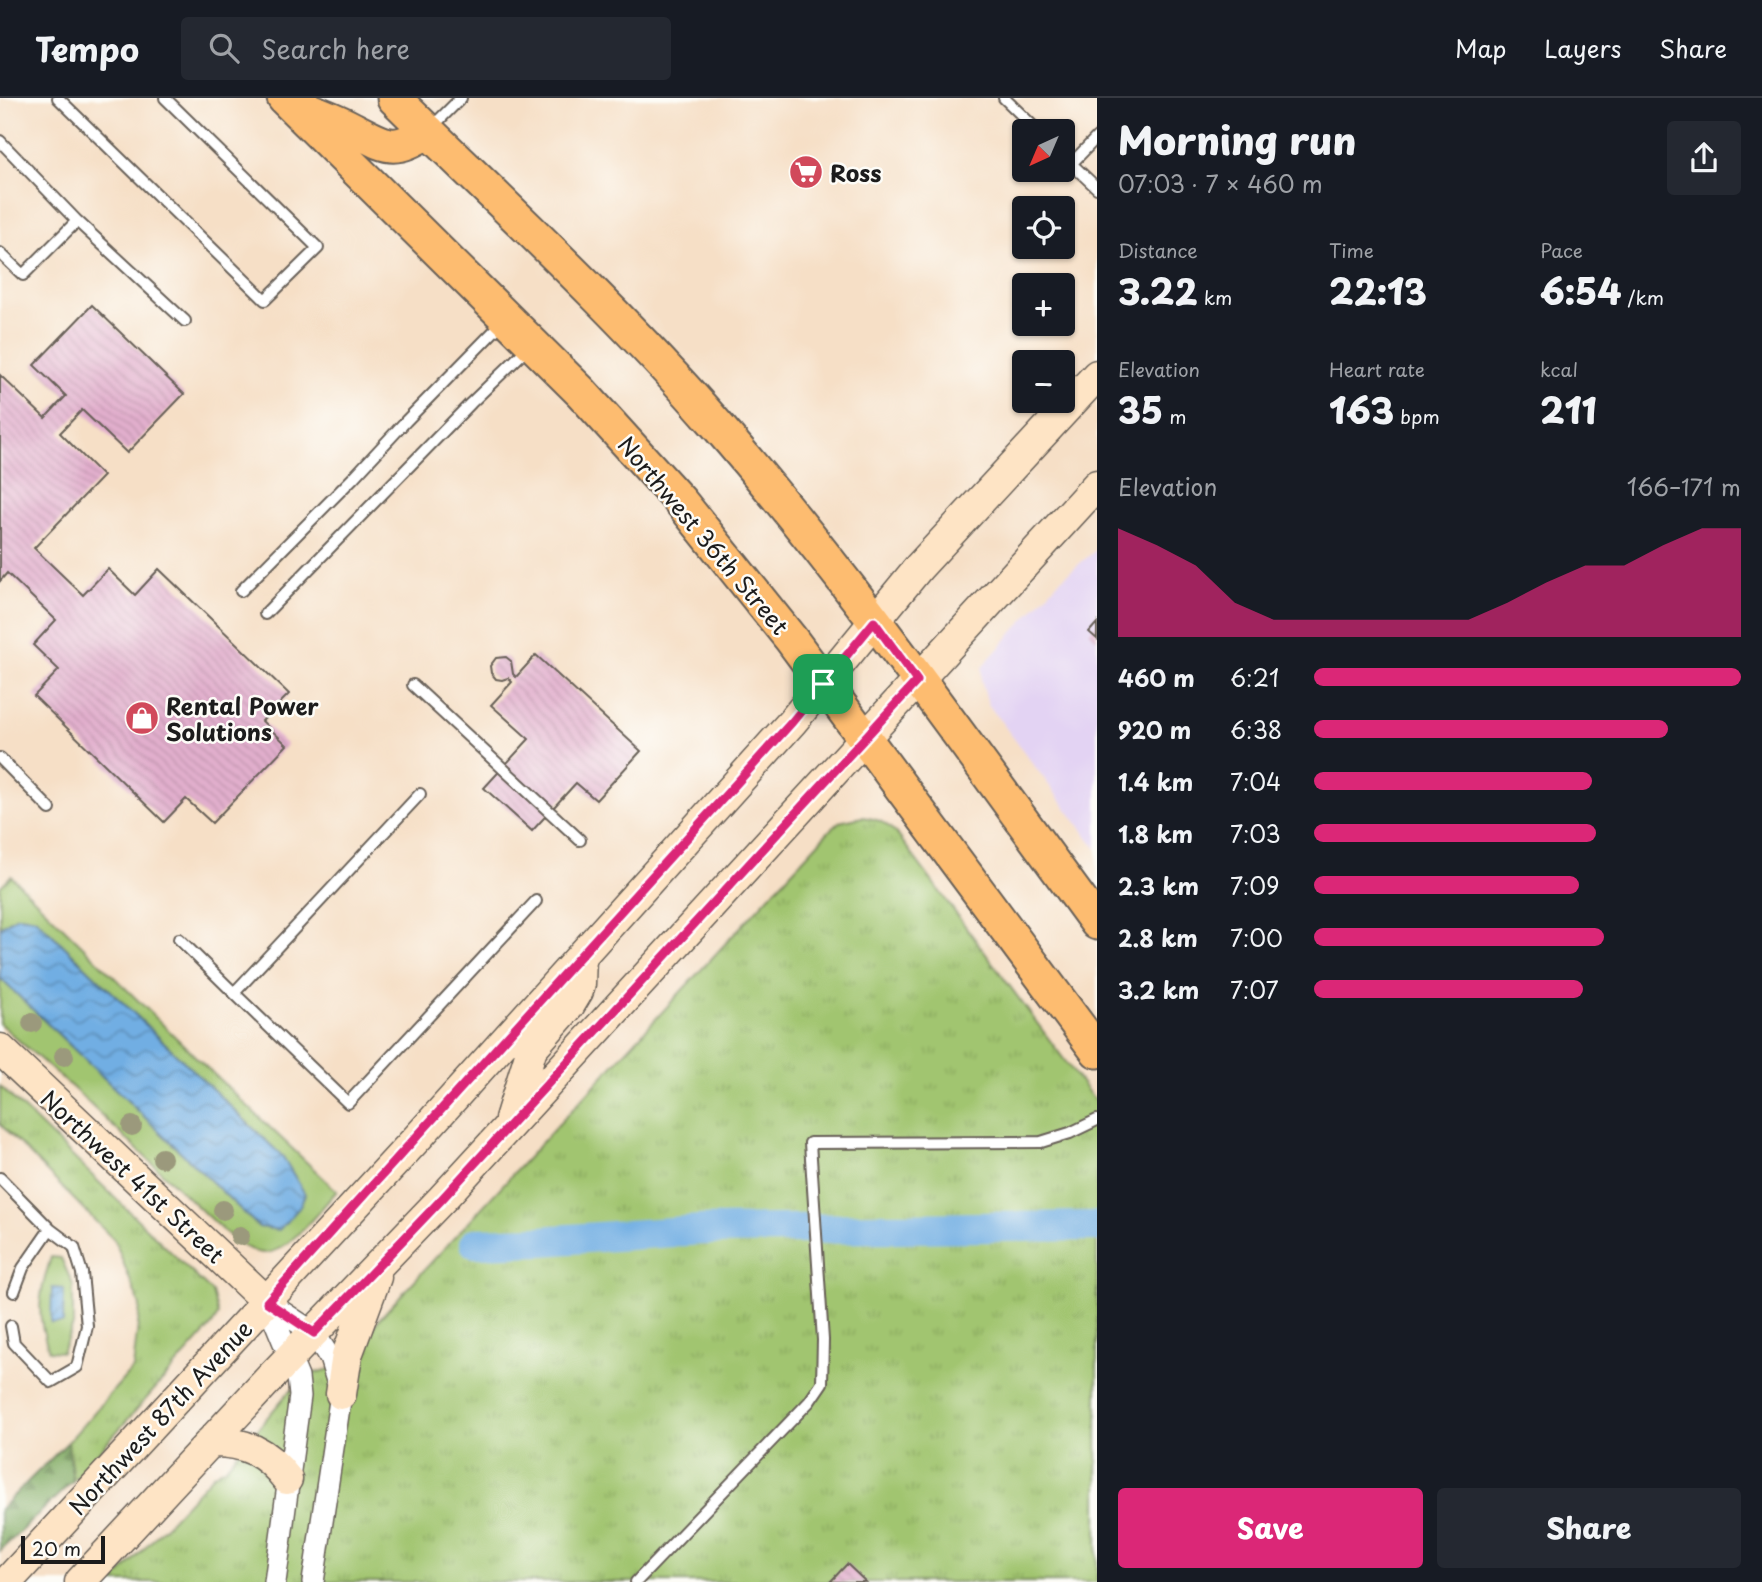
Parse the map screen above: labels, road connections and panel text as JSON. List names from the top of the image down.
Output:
{
  "streets": {
    "main road": ["Northwest 36th Street", "Northwest 41st Street", "Northwest 87th Avenue"]
  },
  "crossings": [
    ["Northwest 36th Street", "Northwest 87th Avenue"],
    ["Northwest 41st Street", "Northwest 87th Avenue"]
  ],
  "places": {
    "supermarket": ["Ross"],
    "shop": ["Rental Power Solutions"]
  },
  "scale_bar": "20 m",
  "north": "bottom left",
  "page": {
    "header": "Tempo",
    "search": "Search here",
    "nav": ["Map", "Layers", "Share"],
    "heading": ["Morning run", "07:03 · 7 × 460 m"],
    "map_buttons": ["+", "−"],
    "stats": [
      ["Distance", "3.22 km"],
      ["Time", "22:13"],
      ["Pace", "6:54 /km"],
      ["Elevation", "35 m"],
      ["Heart rate", "163 bpm"],
      ["kcal", "211"]
    ],
    "chart": ["Elevation", "166–171 m"],
    "list": [
      {
        "name": "460 m",
        "note": "6:21"
      },
      {
        "name": "920 m",
        "note": "6:38"
      },
      {
        "name": "1.4 km",
        "note": "7:04"
      },
      {
        "name": "1.8 km",
        "note": "7:03"
      },
      {
        "name": "2.3 km",
        "note": "7:09"
      },
      {
        "name": "2.8 km",
        "note": "7:00"
      },
      {
        "name": "3.2 km",
        "note": "7:07"
      }
    ],
    "buttons": ["Save", "Share"],
    "scale": "20 m"
  }
}
